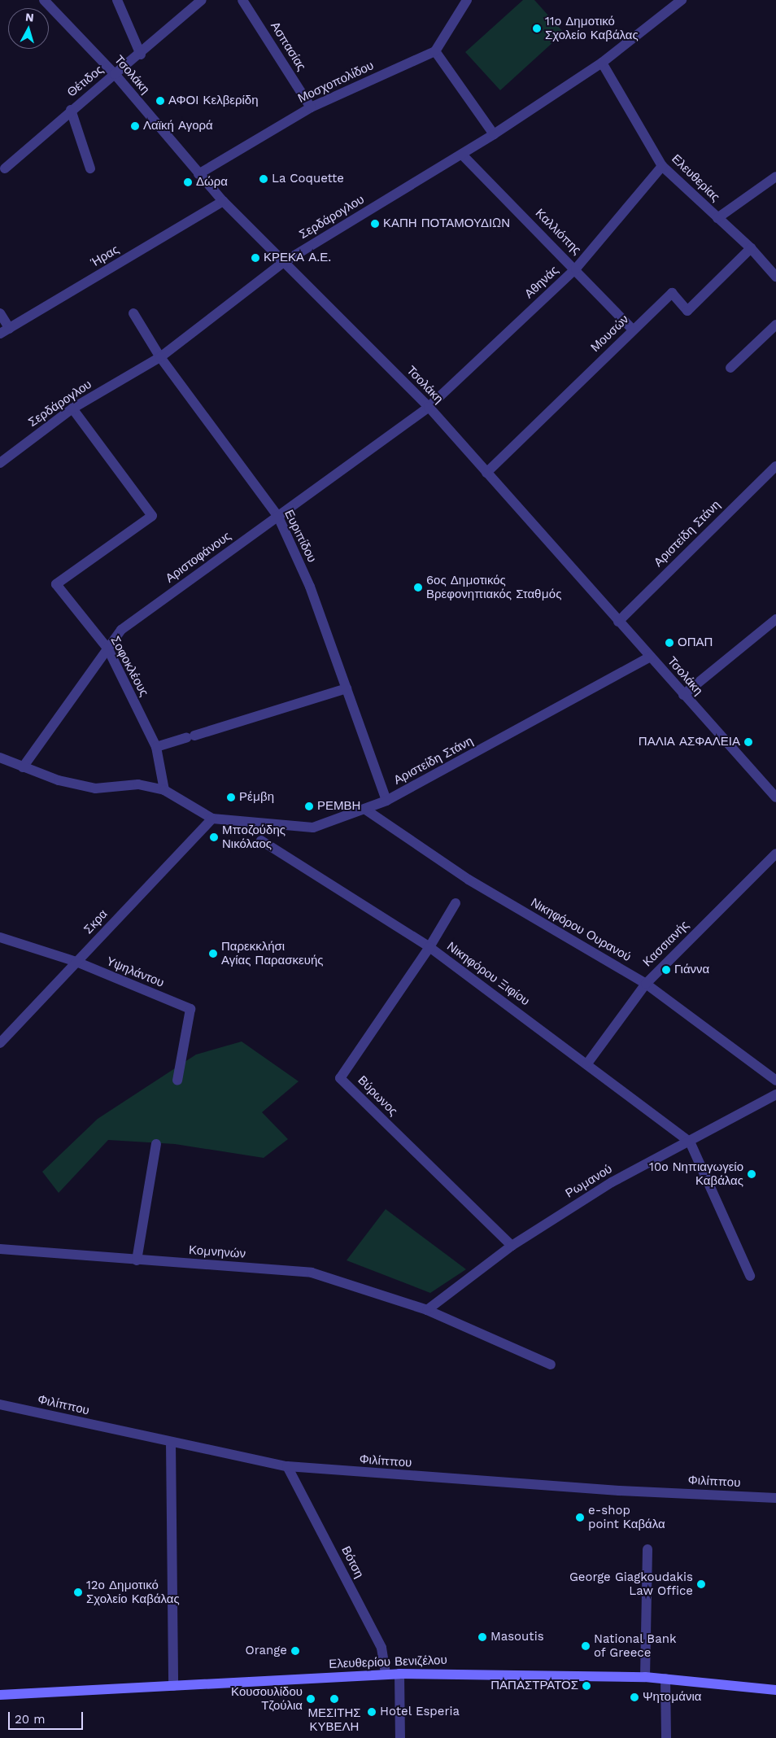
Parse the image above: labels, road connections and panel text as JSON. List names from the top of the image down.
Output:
{
  "streets": {
    "main road": ["Ελευθερίου Βενιζέλου"],
    "street": [
      "Ασπασίας",
      "Τσολάκη",
      "Θέτιδος",
      "Μοσχοπολίδου",
      "Ελευθερίας",
      "Σερδάρογλου",
      "Καλλιόπης",
      "Ήρας",
      "Αθηνάς",
      "Μουσών",
      "Αριστείδη Στάνη",
      "Ευριπίδου",
      "Αριστοφάνους",
      "Σοφοκλέους",
      "Σκρα",
      "Νικηφόρου Ουρανού",
      "Κασσιανής",
      "Υψηλάντου",
      "Νικηφόρου Ξιφίου",
      "Βύρωνος",
      "Ρωμανού",
      "Κομνηνών",
      "Φιλίππου",
      "Βότση"
    ]
  },
  "crossings": [
    ["Ασπασίας", "Μοσχοπολίδου"],
    ["Τσολάκη", "Θέτιδος"],
    ["Τσολάκη", "Μοσχοπολίδου"],
    ["Τσολάκη", "Σερδάρογλου"],
    ["Τσολάκη", "Ήρας"],
    ["Τσολάκη", "Αθηνάς"],
    ["Τσολάκη", "Μουσών"],
    ["Τσολάκη", "Αριστείδη Στάνη"],
    ["Τσολάκη", "Αριστοφάνους"],
    ["Ελευθερίας", "Σερδάρογλου"],
    ["Ελευθερίας", "Αθηνάς"],
    ["Ελευθερίας", "Μουσών"],
    ["Σερδάρογλου", "Καλλιόπης"],
    ["Σερδάρογλου", "Ευριπίδου"],
    ["Σερδάρογλου", "Σοφοκλέους"],
    ["Καλλιόπης", "Αθηνάς"],
    ["Καλλιόπης", "Μουσών"],
    ["Αθηνάς", "Αριστοφάνους"],
    ["Αριστείδη Στάνη", "Ευριπίδου"],
    ["Αριστείδη Στάνη", "Σκρα"],
    ["Αριστείδη Στάνη", "Νικηφόρου Ουρανού"],
    ["Ευριπίδου", "Αριστοφάνους"],
    ["Αριστοφάνους", "Σοφοκλέους"],
    ["Σκρα", "Υψηλάντου"],
    ["Νικηφόρου Ουρανού", "Κασσιανής"],
    ["Κασσιανής", "Νικηφόρου Ξιφίου"],
    ["Νικηφόρου Ξιφίου", "Βύρωνος"],
    ["Νικηφόρου Ξιφίου", "Ρωμανού"],
    ["Βύρωνος", "Ρωμανού"],
    ["Ρωμανού", "Κομνηνών"],
    ["Φιλίππου", "Βότση"],
    ["Βότση", "Ελευθερίου Βενιζέλου"]
  ],
  "places": [
    "11ο Δημοτικό Σχολείο Καβάλας",
    "ΑΦΟΙ Κελβερίδη",
    "Λαϊκή Αγορά",
    "La Coquette",
    "Δώρα",
    "ΚΑΠΗ ΠΟΤΑΜΟΥΔΙΩΝ",
    "ΚΡΕΚΑ Α.Ε.",
    "6ος Δημοτικός Βρεφονηπιακός Σταθμός",
    "ΟΠΑΠ",
    "ΠΑΛΙΑ ΑΣΦΑΛΕΙΑ",
    "Ρέμβη",
    "ΡΕΜΒΗ",
    "Μποζούδης Νικόλαος",
    "Παρεκκλήσι Αγίας Παρασκευής",
    "Γιάννα",
    "10ο Νηπιαγωγείο Καβάλας",
    "e-shop point Καβάλα",
    "George Giagkoudakis Law Office",
    "12ο Δημοτικό Σχολείο Καβάλας",
    "Masoutis",
    "National Bank of Greece",
    "Orange",
    "ΠΑΠΑΣΤΡΑΤΟΣ",
    "Ψητομάνια",
    "Κουσουλίδου Τζούλια",
    "ΜΕΣΙΤΗΣ ΚΥΒΕΛΗ",
    "Hotel Esperia"
  ],
  "scale_bar": "20 m",
  "north": "top"
}
